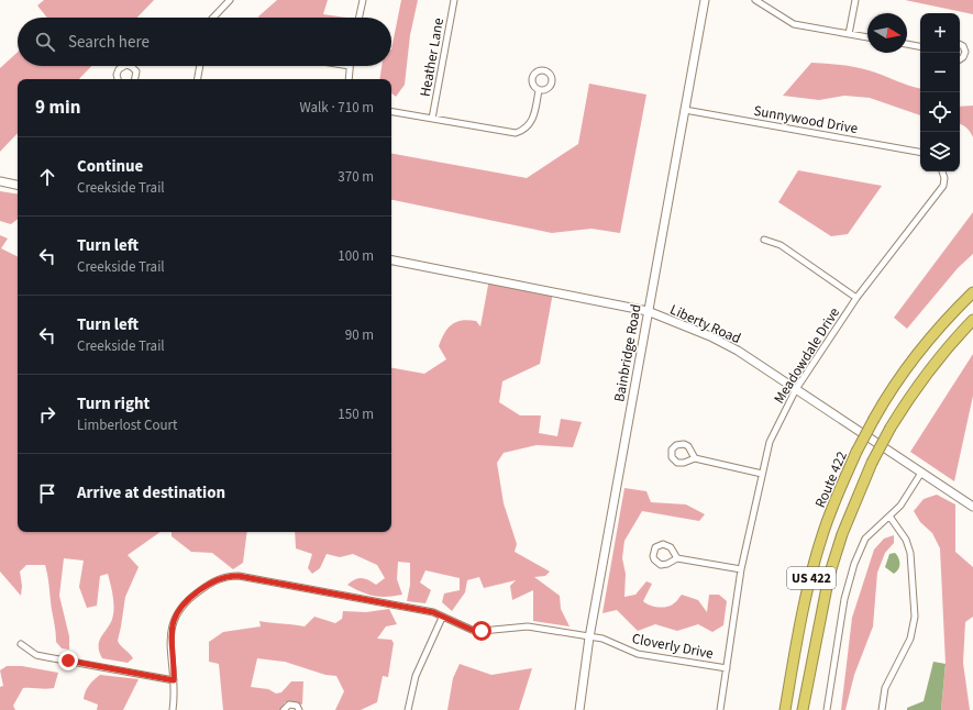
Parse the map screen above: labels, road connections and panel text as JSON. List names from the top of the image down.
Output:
{
  "streets": {
    "highway": ["Route 422", "US 422"],
    "street": [
      "Heather Lane",
      "Sunnywood Drive",
      "Liberty Road",
      "Bainbridge Road",
      "Meadowdale Drive",
      "Cloverly Drive"
    ]
  },
  "crossings": [
    ["Sunnywood Drive", "Bainbridge Road"],
    ["Liberty Road", "Bainbridge Road"],
    ["Liberty Road", "Meadowdale Drive"],
    ["Bainbridge Road", "Cloverly Drive"],
    ["Meadowdale Drive", "Cloverly Drive"]
  ],
  "north": "right",
  "page": {
    "map_buttons": ["+", "−"],
    "search": "Search here",
    "heading": ["9 min", "Walk · 710 m"],
    "list": [
      ["Continue", "Creekside Trail", "370 m"],
      ["Turn left", "Creekside Trail", "100 m"],
      ["Turn left", "Creekside Trail", "90 m"],
      ["Turn right", "Limberlost Court", "150 m"],
      "Arrive at destination"
    ]
  }
}
